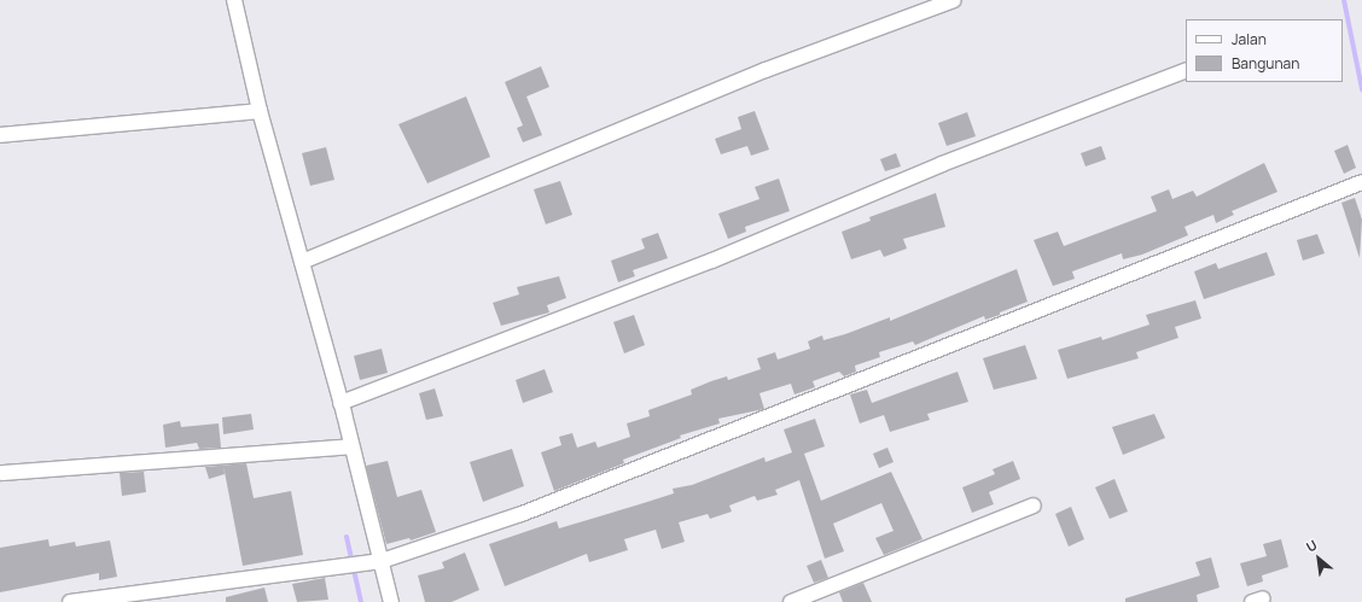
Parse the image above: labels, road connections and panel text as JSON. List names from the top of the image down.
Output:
{
  "legend": ["Jalan", "Bangunan"],
  "north": "top left"
}
